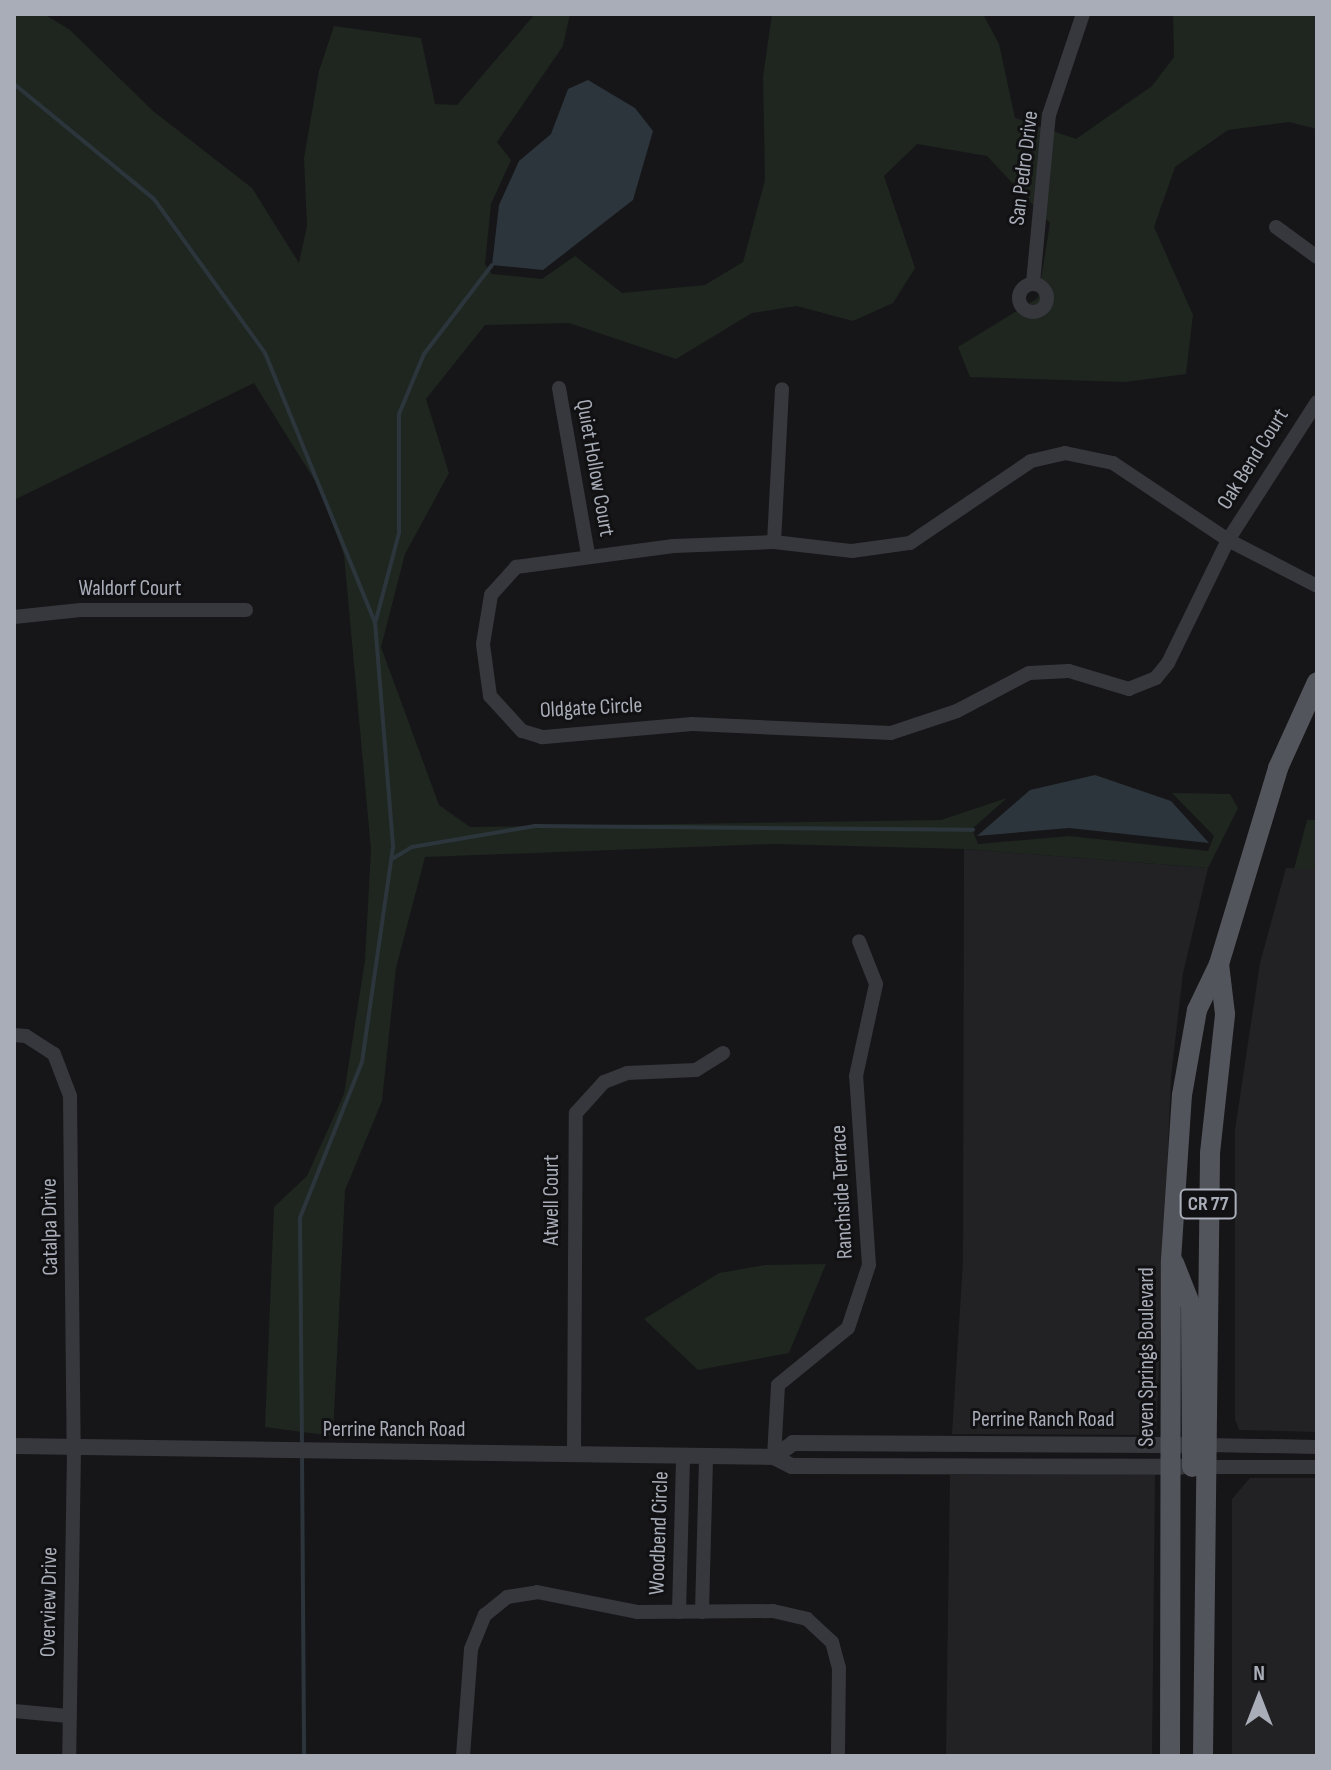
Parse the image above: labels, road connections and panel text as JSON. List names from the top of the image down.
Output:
{
  "streets": {
    "main road": ["CR 77", "Seven Springs Boulevard"],
    "street": [
      "San Pedro Drive",
      "Oak Bend Court",
      "Quiet Hollow Court",
      "Waldorf Court",
      "Oldgate Circle",
      "Ranchside Terrace",
      "Atwell Court",
      "Catalpa Drive",
      "Perrine Ranch Road",
      "Woodbend Circle",
      "Overview Drive"
    ]
  },
  "crossings": [
    ["Oak Bend Court", "Oldgate Circle"],
    ["Quiet Hollow Court", "Oldgate Circle"],
    ["Ranchside Terrace", "Perrine Ranch Road"],
    ["Atwell Court", "Perrine Ranch Road"],
    ["Catalpa Drive", "Perrine Ranch Road"],
    ["Catalpa Drive", "Overview Drive"],
    ["Seven Springs Boulevard", "Perrine Ranch Road"],
    ["Perrine Ranch Road", "Woodbend Circle"],
    ["Perrine Ranch Road", "Overview Drive"]
  ],
  "north": "top"
}
